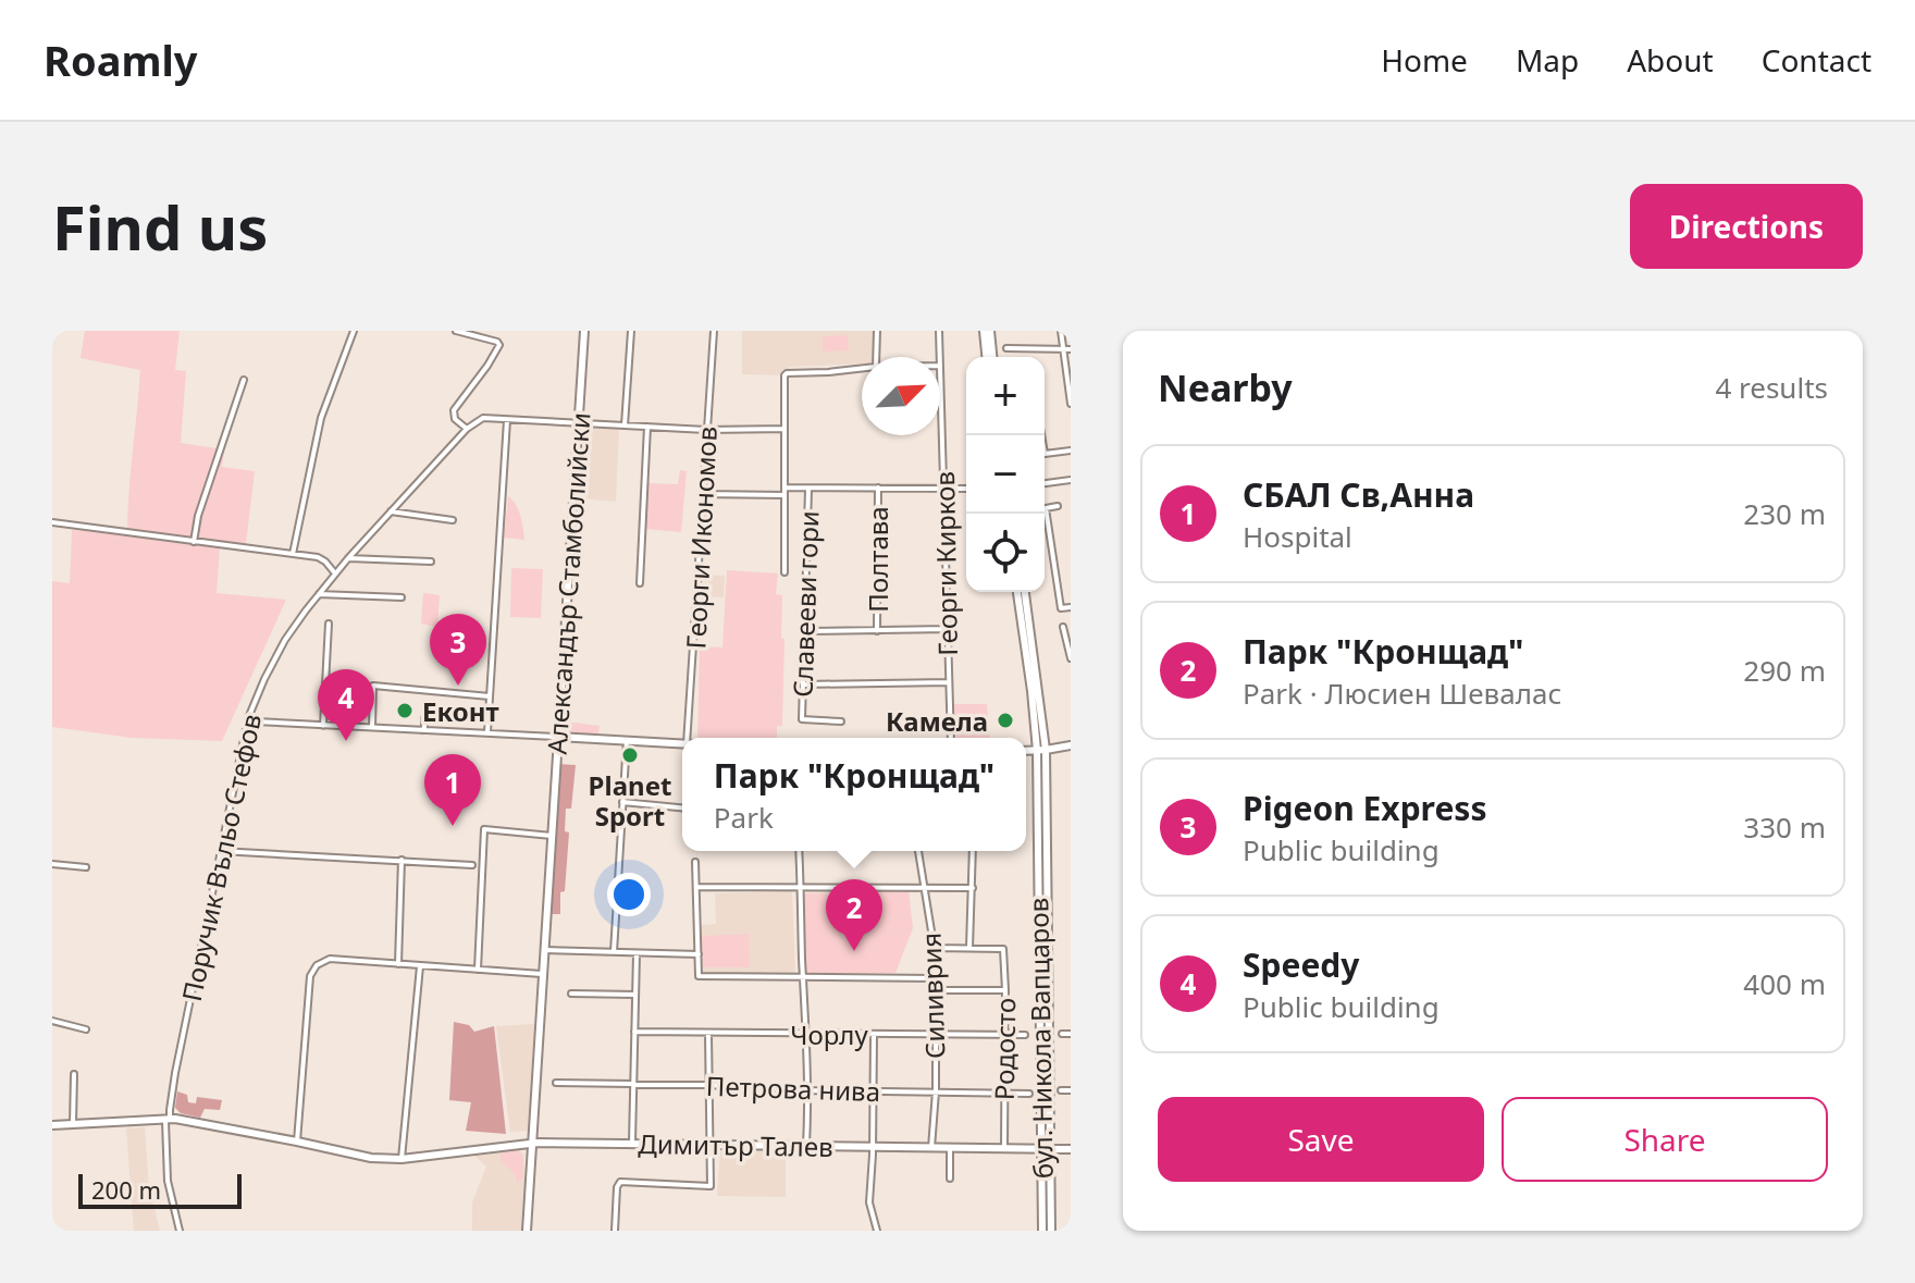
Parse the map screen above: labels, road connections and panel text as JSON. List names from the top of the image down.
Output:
{
  "streets": {
    "street": [
      "Георги Икономов",
      "Полтава",
      "Георги Кирков",
      "Александър Стамболийски",
      "Славееви гори",
      "Поручик Въльо Стефов",
      "Силиврия",
      "Чорлу",
      "бул. Никола Вапцаров",
      "Родосто",
      "Петрова нива",
      "Димитър Талев"
    ]
  },
  "crossings": [
    ["Александър Стамболийски", "Димитър Талев"],
    ["Поручик Въльо Стефов", "Димитър Талев"],
    ["Силиврия", "Чорлу"],
    ["Силиврия", "Петрова нива"],
    ["Силиврия", "Димитър Талев"],
    ["Чорлу", "Родосто"],
    ["бул. Никола Вапцаров", "Димитър Талев"],
    ["Родосто", "Петрова нива"],
    ["Родосто", "Димитър Талев"]
  ],
  "places": ["Еконт", "Камела", "Planet Sport"],
  "scale_bar": "200 m",
  "north": "top right",
  "page": {
    "header": "Roamly",
    "nav": [
      "Home",
      "Map",
      "About",
      "Contact"
    ],
    "buttons": [
      "Directions",
      ["Save", "Share"]
    ],
    "title": "Find us",
    "heading": ["Nearby", "4 results"],
    "map_buttons": ["+", "−"],
    "list": [
      {
        "mark": "1",
        "name": "СБАЛ Св,Анна",
        "note": "Hospital",
        "value": "230 m"
      },
      {
        "mark": "2",
        "name": "Парк \"Кронщад\"",
        "note": "Park · Люсиен Шевалас",
        "value": "290 m"
      },
      {
        "mark": "3",
        "name": "Pigeon Express",
        "note": "Public building",
        "value": "330 m"
      },
      {
        "mark": "4",
        "name": "Speedy",
        "note": "Public building",
        "value": "400 m"
      }
    ],
    "pins": [
      "3",
      "4",
      "1",
      "2"
    ],
    "popup": ["Парк \"Кронщад\"", "Park"],
    "scale": "200 m"
  }
}
